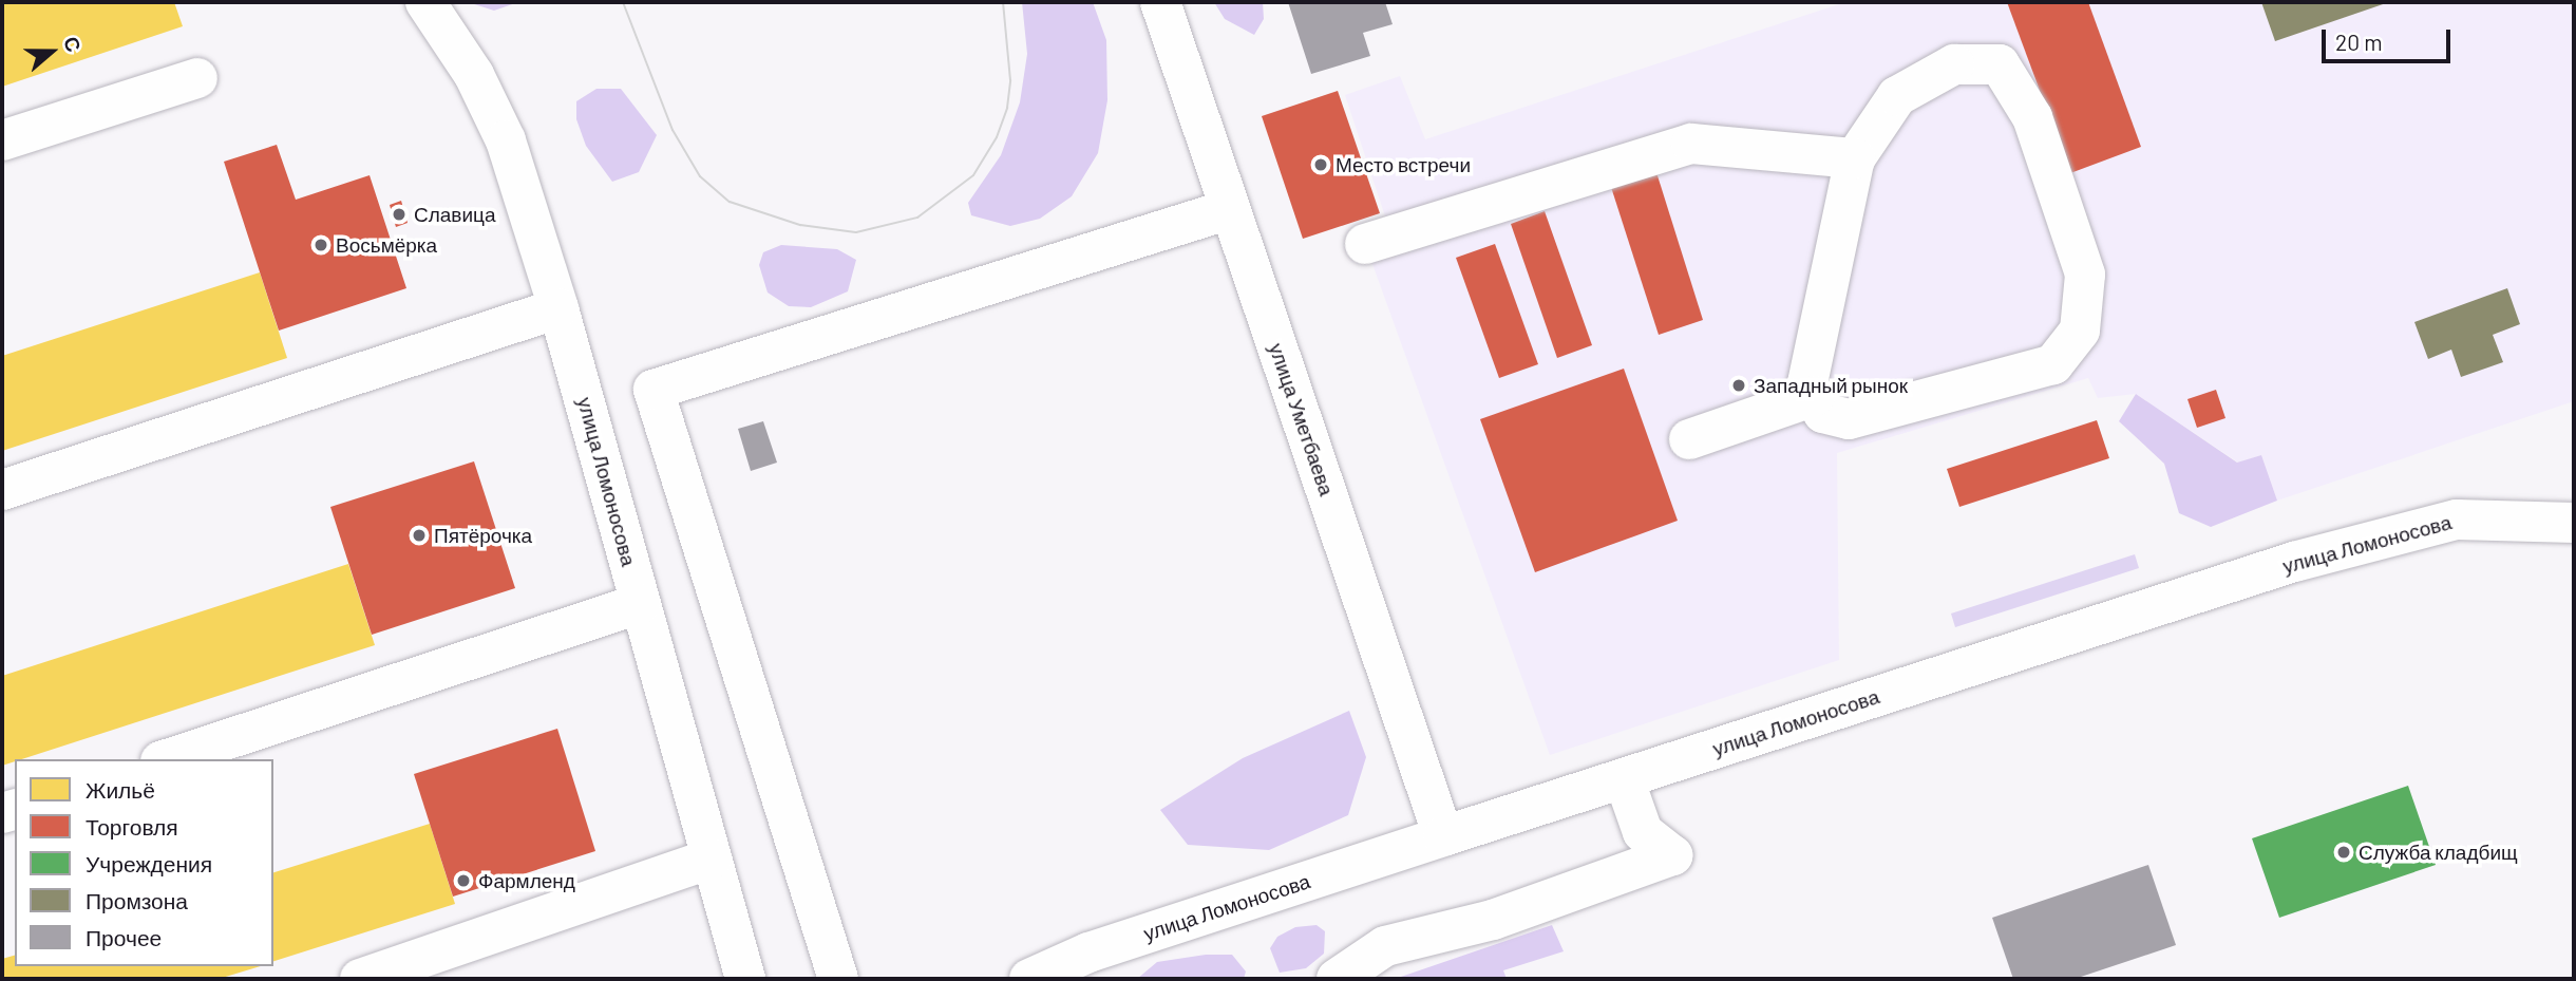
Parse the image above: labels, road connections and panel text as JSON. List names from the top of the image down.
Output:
{
  "streets": {
    "main road": ["улица Уметбаева", "улица Ломоносова"]
  },
  "crossings": [
    ["улица Уметбаева", "улица Ломоносова"]
  ],
  "places": [
    "Место встречи",
    "Славица",
    "Восьмёрка",
    "Западный рынок",
    "Пятёрочка",
    "Служба кладбищ",
    "Фармленд"
  ],
  "legend": [
    "Жильё",
    "Торговля",
    "Учреждения",
    "Промзона",
    "Прочее"
  ],
  "scale_bar": "20 m",
  "north": "right"
}
